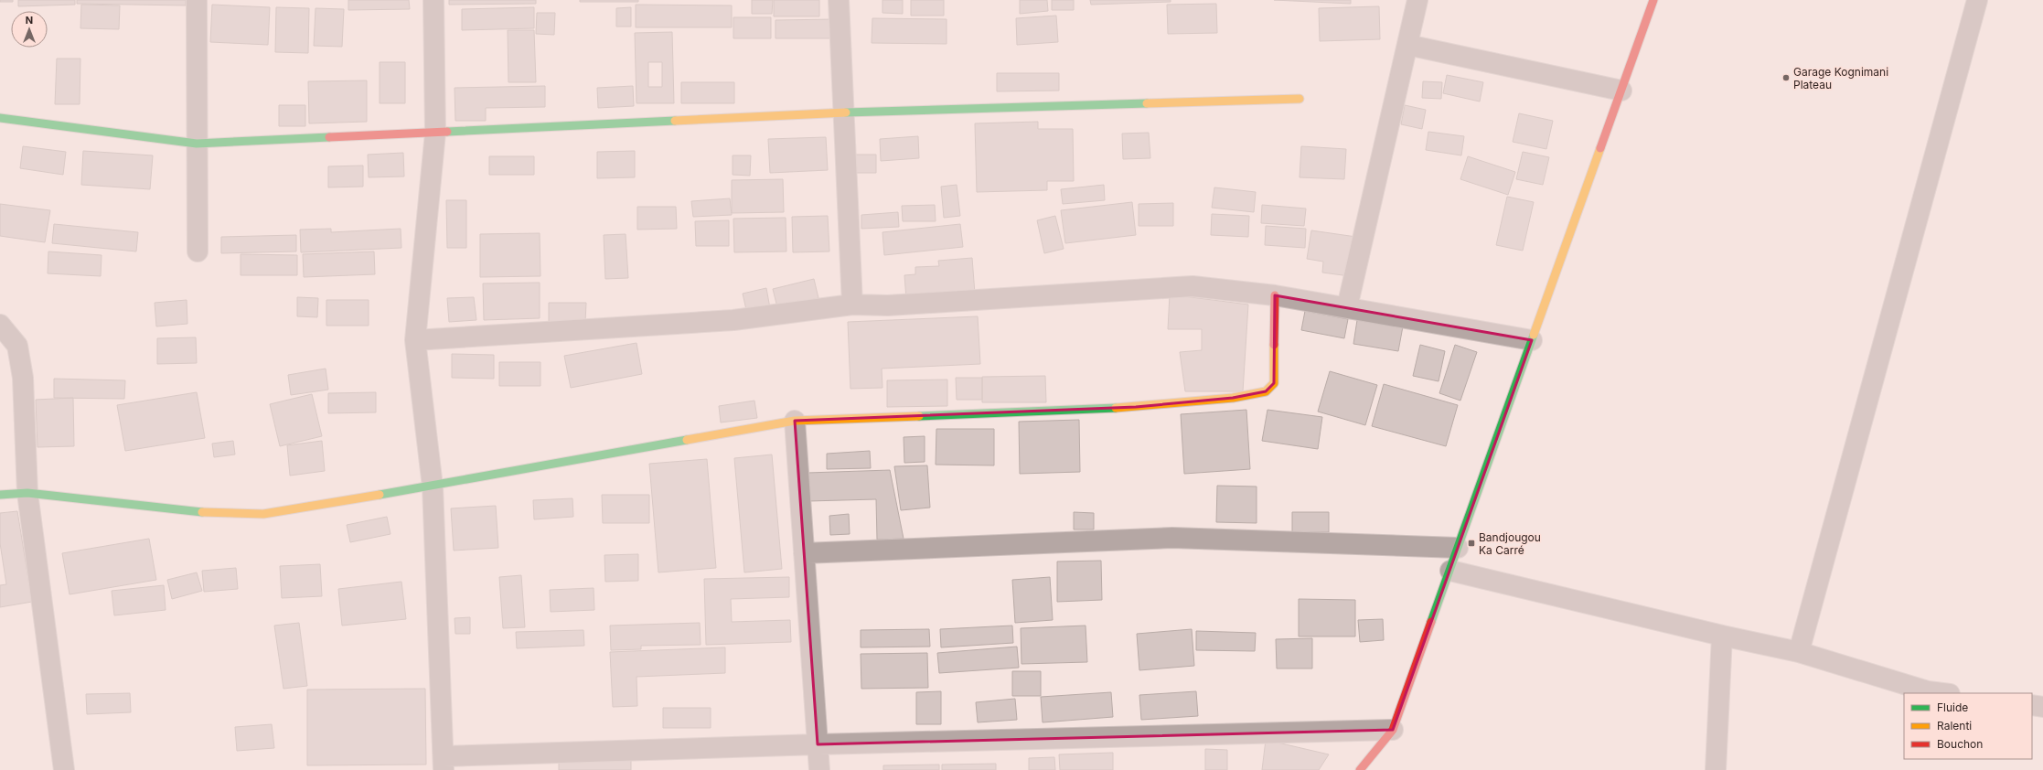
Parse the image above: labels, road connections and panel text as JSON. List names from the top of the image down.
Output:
{
  "places": {
    "other": ["Garage Kognimani Plateau"],
    "transit": ["Bandjougou Ka Carré"]
  },
  "legend": ["Fluide", "Ralenti", "Bouchon"],
  "north": "top"
}
